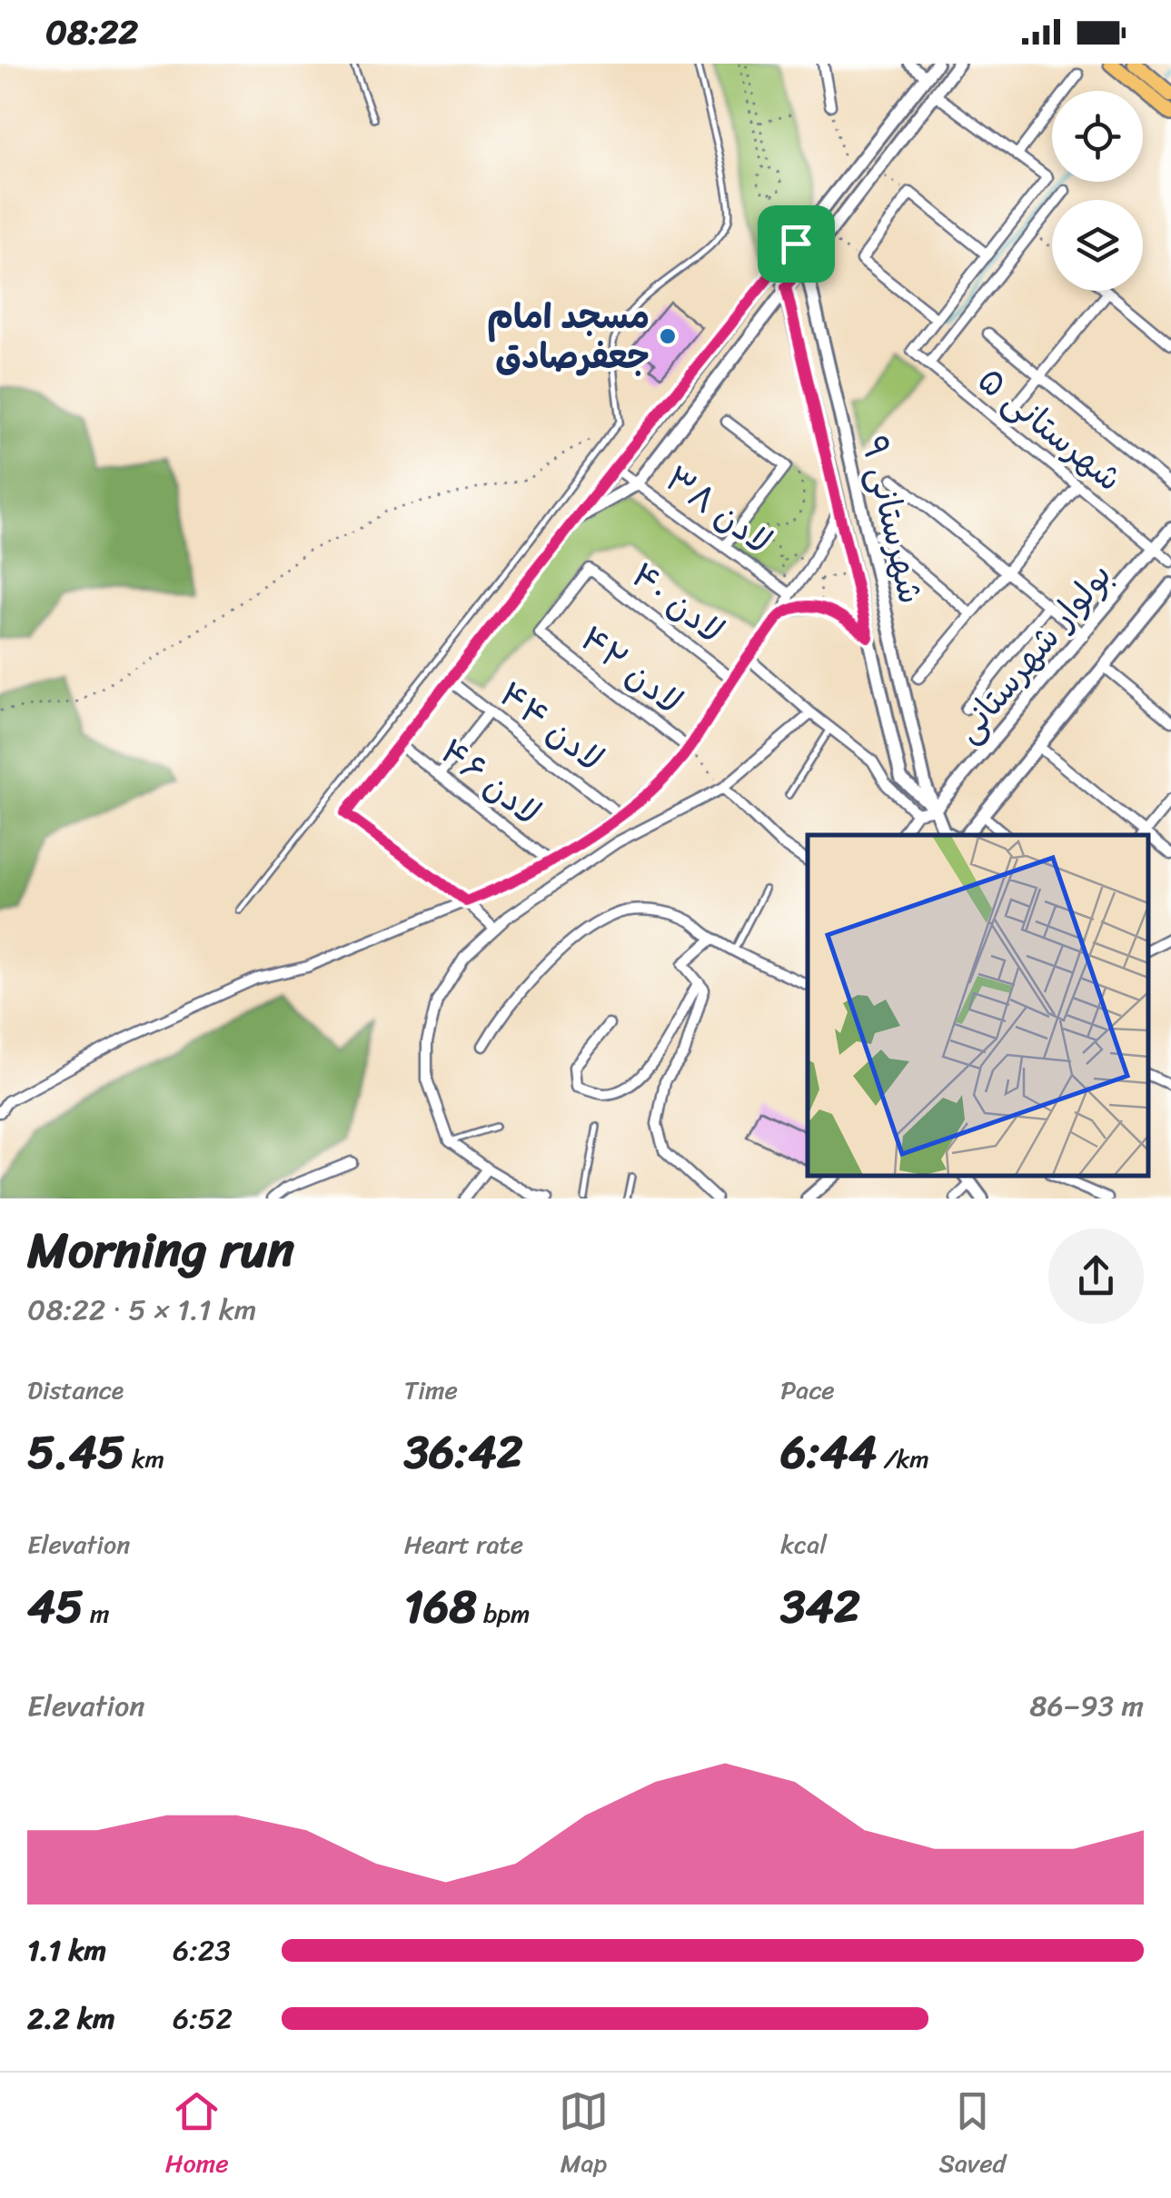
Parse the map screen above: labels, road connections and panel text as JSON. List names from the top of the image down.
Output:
{
  "streets": {
    "street": [
      "شهرستانی ۵",
      "لادن ۳۸",
      "شهرستانی ۹",
      "لادن ۴۰",
      "بولوار شهرستانی",
      "لادن ۴۲",
      "لادن ۴۴",
      "لادن ۴۶"
    ]
  },
  "crossings": [
    ["شهرستانی ۵", "بولوار شهرستانی"],
    ["شهرستانی ۹", "بولوار شهرستانی"],
    ["لادن ۴۰", "لادن ۴۲"]
  ],
  "places": ["مسجد امام جعفرصادق"],
  "page": {
    "status": "08:22",
    "heading": ["Morning run", "08:22 · 5 × 1.1 km"],
    "stats": [
      ["Distance", "5.45 km"],
      ["Time", "36:42"],
      ["Pace", "6:44 /km"],
      ["Elevation", "45 m"],
      ["Heart rate", "168 bpm"],
      ["kcal", "342"]
    ],
    "chart": ["Elevation", "86–93 m"],
    "list": [
      {
        "name": "1.1 km",
        "note": "6:23"
      },
      {
        "name": "2.2 km",
        "note": "6:52"
      }
    ],
    "tabs": ["Home", "Map", "Saved"]
  }
}
